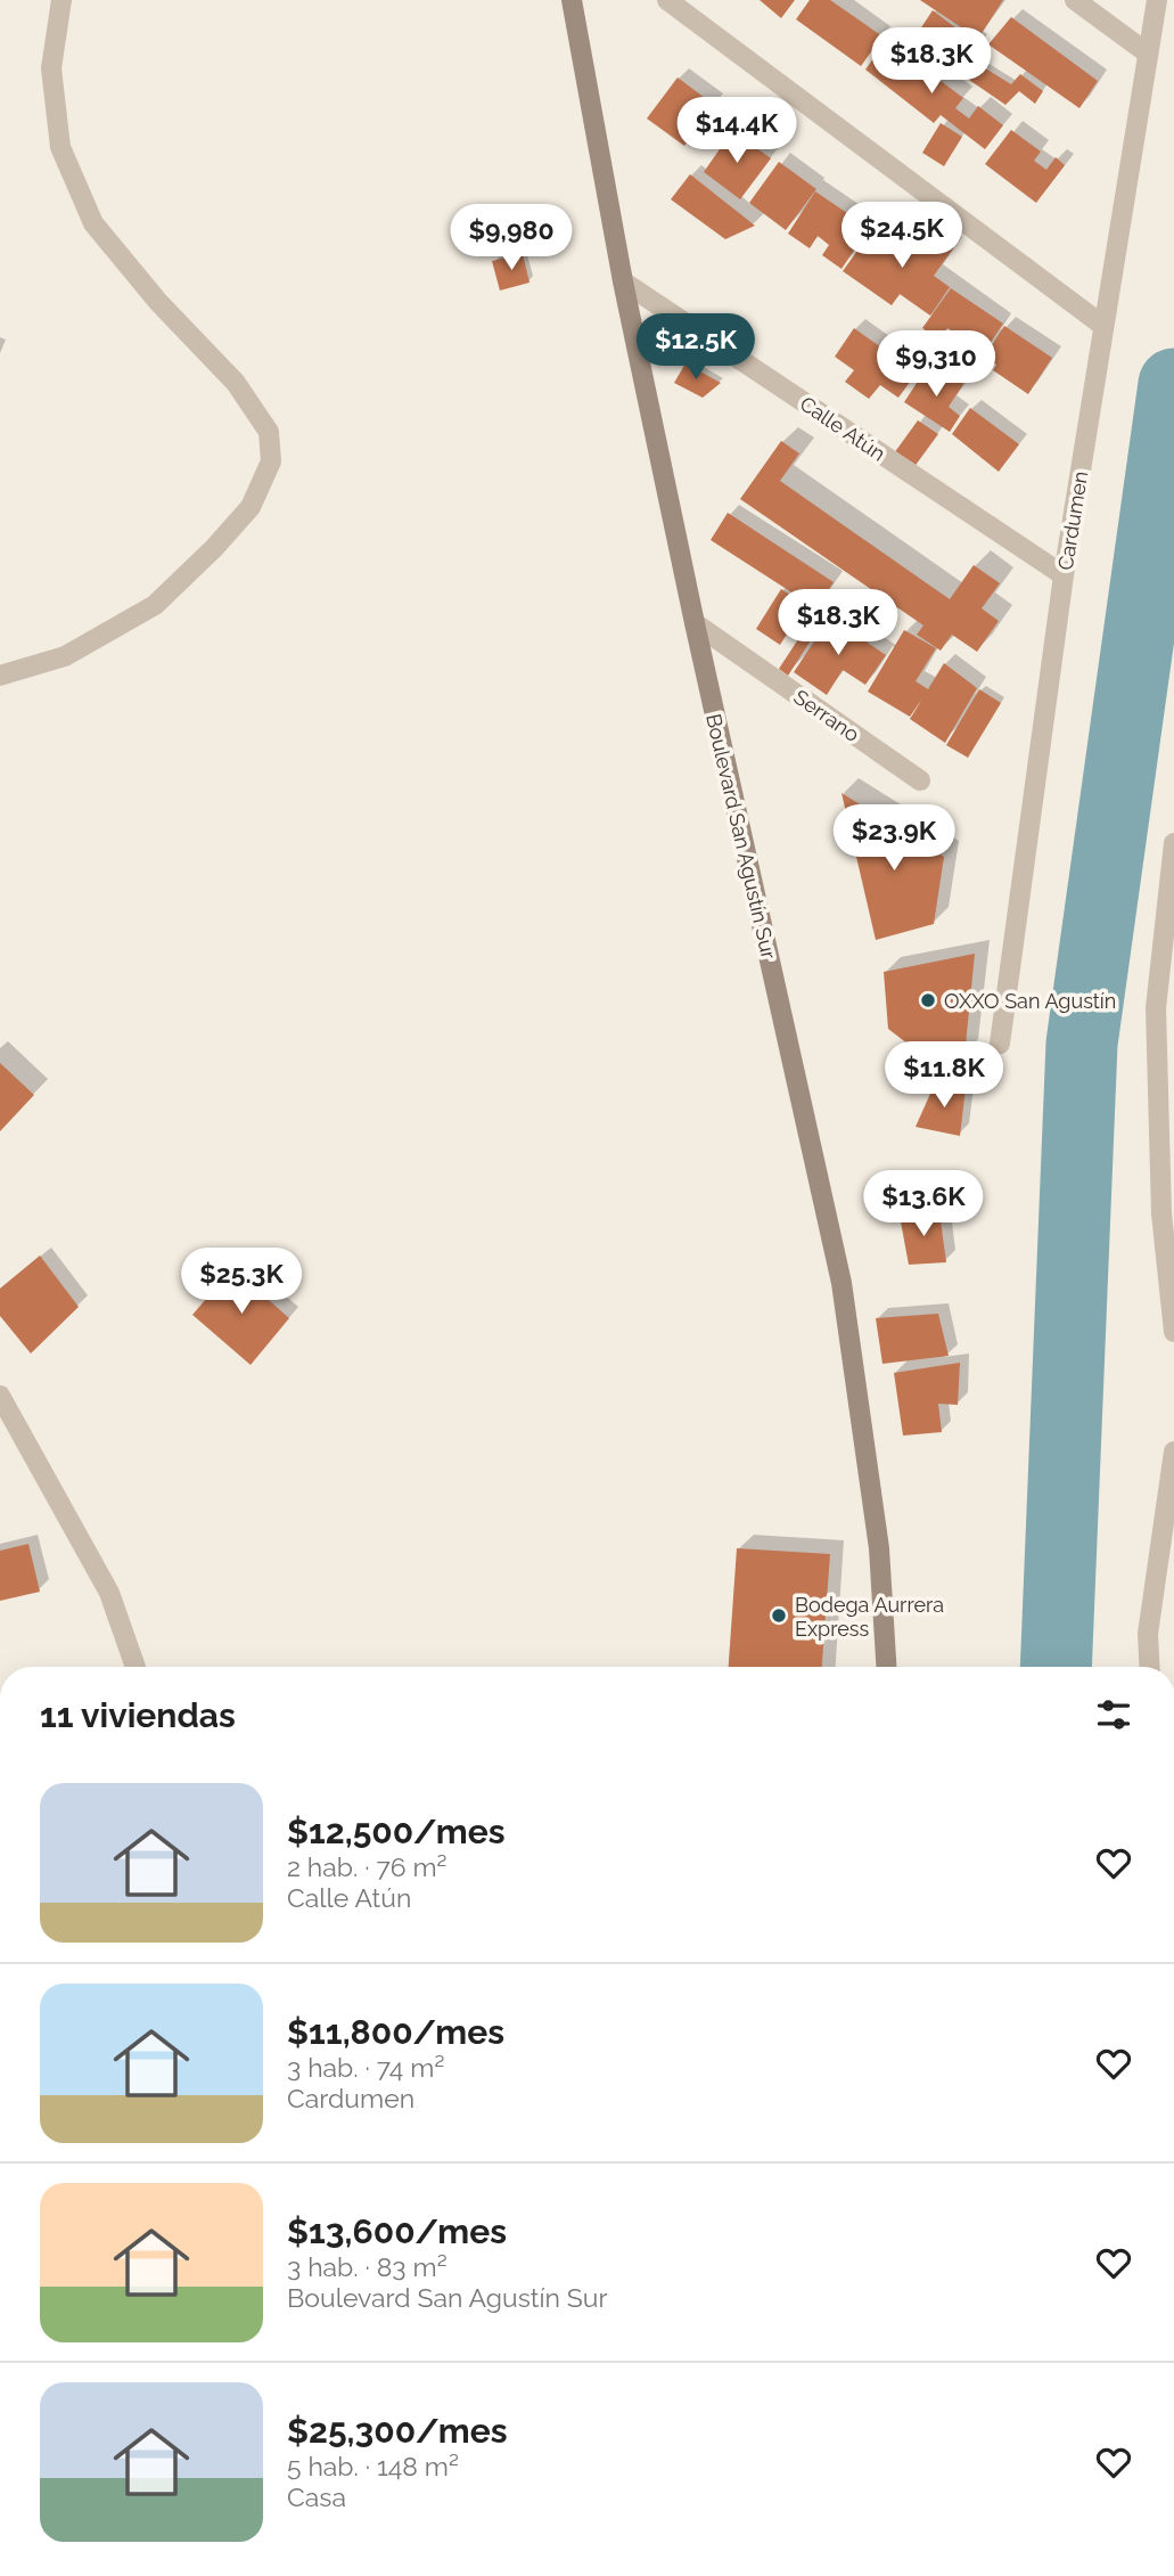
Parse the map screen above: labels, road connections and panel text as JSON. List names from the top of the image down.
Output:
{
  "streets": {
    "main road": ["Boulevard San Agustín Sur"],
    "street": ["Calle Atún", "Cardumen", "Serrano"]
  },
  "crossings": [
    ["Calle Atún", "Cardumen"],
    ["Calle Atún", "Boulevard San Agustín Sur"],
    ["Serrano", "Boulevard San Agustín Sur"]
  ],
  "places": ["OXXO San Agustín", "Bodega Aurrera Express"],
  "page": {
    "price": [
      "$18.3K",
      "$14.4K",
      "$24.5K",
      "$9,980",
      "$12.5K",
      "$9,310",
      "$18.3K",
      "$23.9K",
      "$11.8K",
      "$13.6K",
      "$25.3K"
    ],
    "heading": "11 viviendas",
    "list": [
      {
        "name": "$12,500/mes",
        "note": "2 hab. · 76 m² · Calle Atún"
      },
      {
        "name": "$11,800/mes",
        "note": "3 hab. · 74 m² · Cardumen"
      },
      {
        "name": "$13,600/mes",
        "note": "3 hab. · 83 m² · Boulevard San Agustín Sur"
      },
      {
        "name": "$25,300/mes",
        "note": "5 hab. · 148 m² · Casa"
      }
    ]
  }
}
